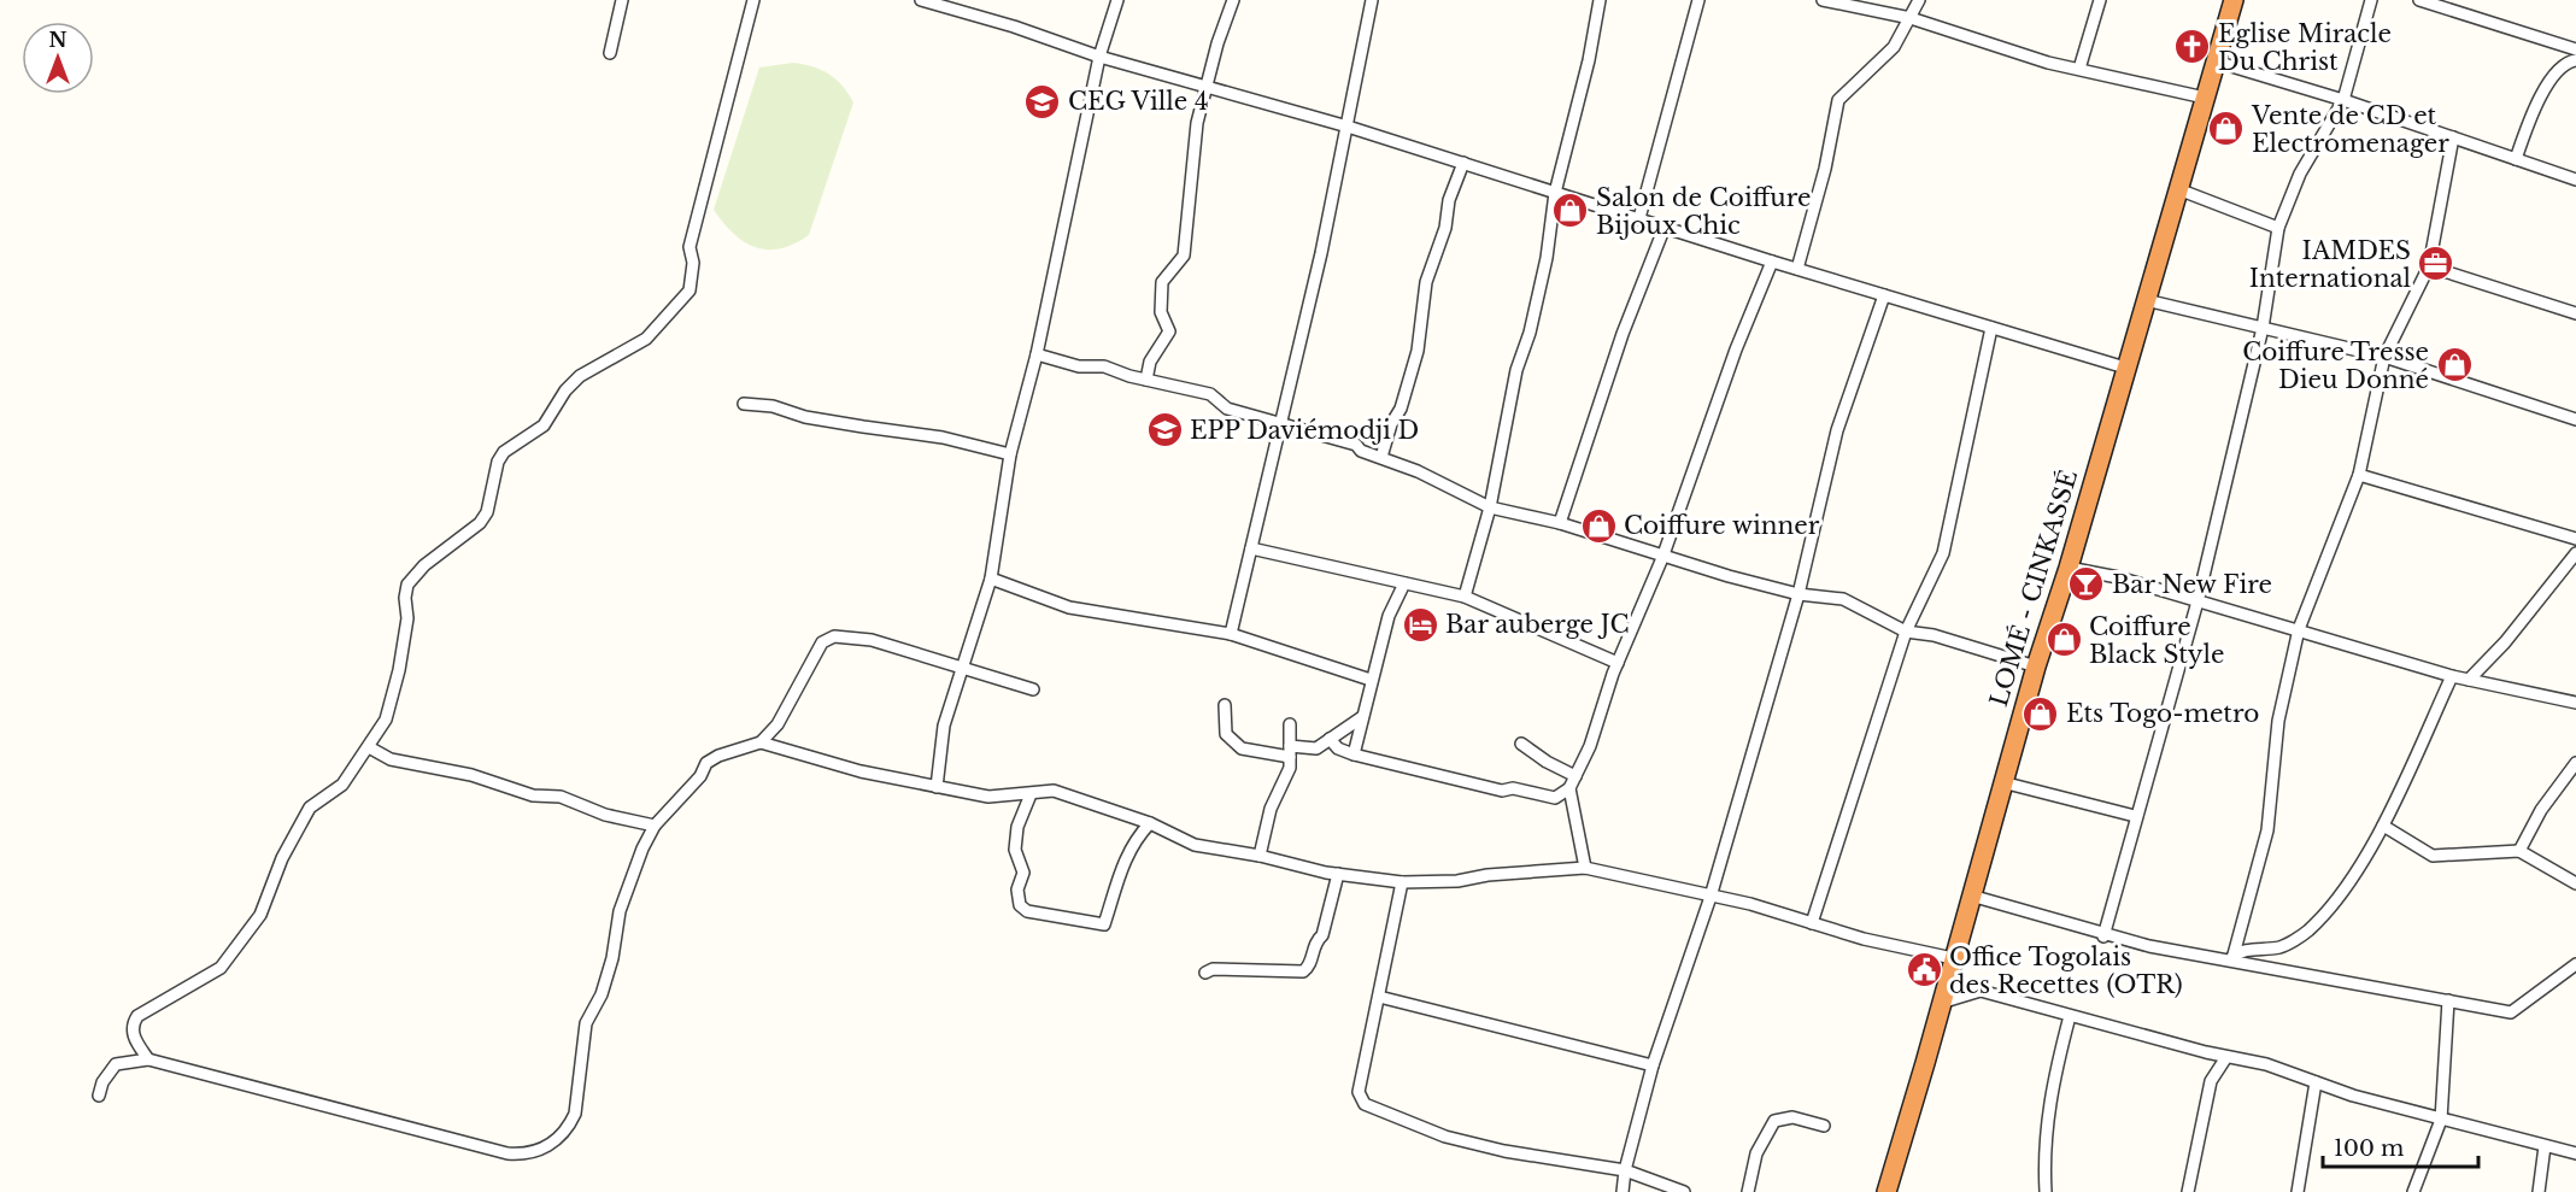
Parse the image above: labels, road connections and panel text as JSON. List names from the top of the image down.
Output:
{
  "streets": {
    "highway": ["LOMÉ - CINKASSÉ"]
  },
  "places": {
    "church": ["Eglise Miracle Du Christ"],
    "school or university": ["CEG Ville 4", "EPP Daviémodji D"],
    "shop": [
      "Vente de CD et Electromenager",
      "Salon de Coiffure Bijoux Chic",
      "Coiffure Tresse Dieu Donné",
      "Coiffure winner",
      "Coiffure Black Style",
      "Ets Togo-metro"
    ],
    "office": ["IAMDES International"],
    "bar": ["Bar New Fire"],
    "hotel": ["Bar auberge JC"],
    "public building": ["Office Togolais des Recettes (OTR)"]
  },
  "scale_bar": "100 m",
  "north": "top"
}
